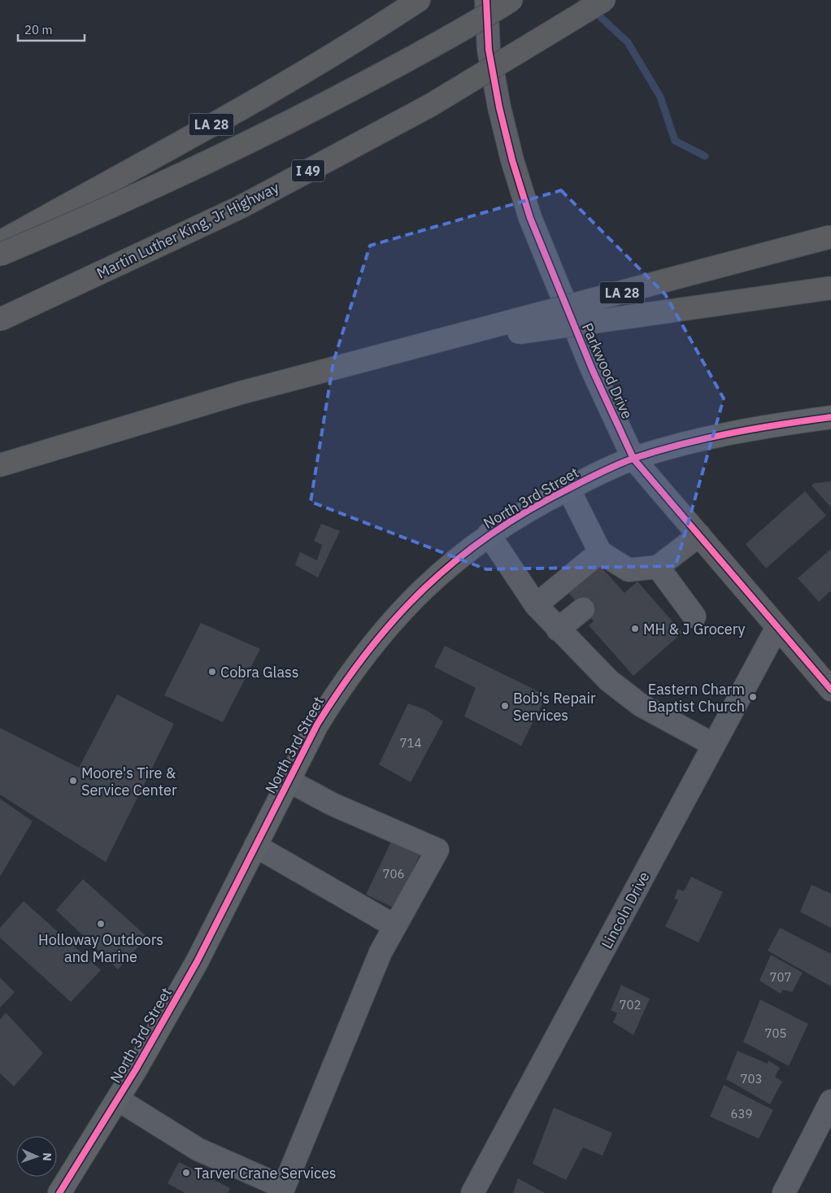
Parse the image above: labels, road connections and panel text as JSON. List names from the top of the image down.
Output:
{
  "streets": {
    "highway": ["LA 28", "I 49", "Martin Luther King, Jr Highway"],
    "main road": ["North 3rd Street"],
    "street": ["Parkwood Drive", "Lincoln Drive"]
  },
  "crossings": [
    ["Parkwood Drive", "North 3rd Street"],
    ["Parkwood Drive", "Lincoln Drive"]
  ],
  "places": [
    "MH & J Grocery",
    "Cobra Glass",
    "Eastern Charm Baptist Church",
    "Bob's Repair Services",
    "Moore's Tire & Service Center",
    "Holloway Outdoors and Marine",
    "Tarver Crane Services"
  ],
  "house_numbers": [
    "714",
    "706",
    "707",
    "702",
    "705",
    "703",
    "639"
  ],
  "scale_bar": "20 m",
  "north": "right"
}
